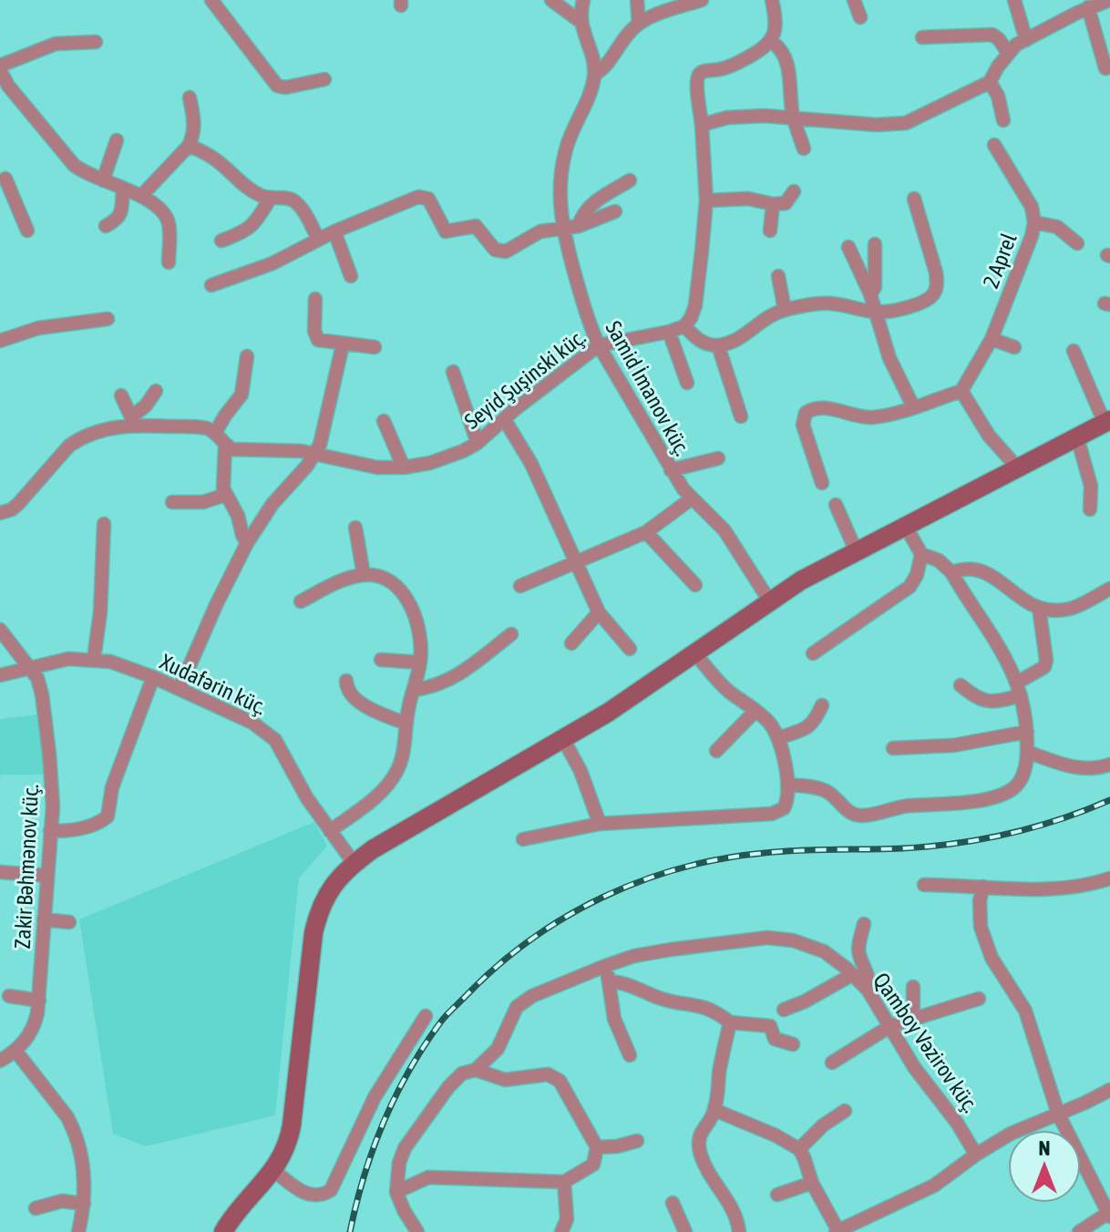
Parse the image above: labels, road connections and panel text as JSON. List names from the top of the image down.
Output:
{
  "streets": {
    "street": [
      "2 Aprel",
      "Seyid Şuşinski küç.",
      "Samid İmanov küç.",
      "Xudafərin küç.",
      "Zakir Bəhmənov küç.",
      "Qamboy Vəzirov küç."
    ]
  },
  "crossings": [
    ["Seyid Şuşinski küç.", "Samid İmanov küç."],
    ["Xudafərin küç.", "Zakir Bəhmənov küç."]
  ],
  "north": "top"
}
